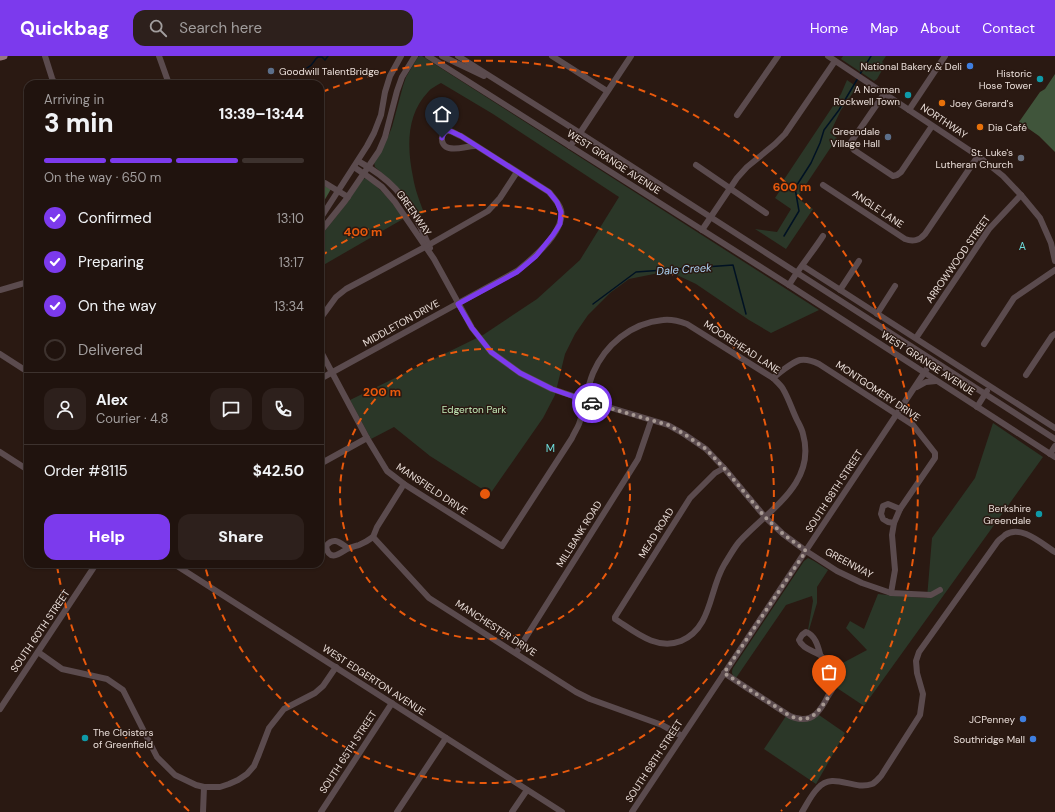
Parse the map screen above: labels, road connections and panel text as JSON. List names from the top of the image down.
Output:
{
  "streets": {
    "street": [
      "NORTHWAY",
      "WEST GRANGE AVENUE",
      "ANGLE LANE",
      "GREENWAY",
      "ARROWWOOD STREET",
      "MIDDLETON DRIVE",
      "MOOREHEAD LANE",
      "MONTGOMERY DRIVE",
      "MANSFIELD DRIVE",
      "SOUTH 68TH STREET",
      "MEAD ROAD",
      "MILLBANK ROAD",
      "MANCHESTER DRIVE",
      "SOUTH 60TH STREET",
      "WEST EDGERTON AVENUE",
      "SOUTH 65TH STREET"
    ]
  },
  "crossings": [
    ["NORTHWAY", "ANGLE LANE"],
    ["NORTHWAY", "ARROWWOOD STREET"],
    ["WEST GRANGE AVENUE", "ARROWWOOD STREET"],
    ["WEST GRANGE AVENUE", "SOUTH 68TH STREET"],
    ["GREENWAY", "MIDDLETON DRIVE"],
    ["GREENWAY", "MOOREHEAD LANE"],
    ["GREENWAY", "MONTGOMERY DRIVE"],
    ["GREENWAY", "SOUTH 68TH STREET"],
    ["GREENWAY", "MEAD ROAD"],
    ["GREENWAY", "MILLBANK ROAD"],
    ["MIDDLETON DRIVE", "MANSFIELD DRIVE"],
    ["MOOREHEAD LANE", "MONTGOMERY DRIVE"],
    ["MOOREHEAD LANE", "MANSFIELD DRIVE"],
    ["MOOREHEAD LANE", "MEAD ROAD"],
    ["MONTGOMERY DRIVE", "SOUTH 68TH STREET"],
    ["SOUTH 68TH STREET", "MANCHESTER DRIVE"],
    ["MILLBANK ROAD", "MANCHESTER DRIVE"],
    ["WEST EDGERTON AVENUE", "SOUTH 65TH STREET"]
  ],
  "districts": ["A", "M"],
  "water": ["Dale Creek"],
  "parks": ["Edgerton Park"],
  "places": [
    "National Bakery & Deli",
    "Goodwill TalentBridge",
    "Historic Hose Tower",
    "A Norman Rockwell Town",
    "Joey Gerard's",
    "Dia Café",
    "Greendale Village Hall",
    "St. Luke's Lutheran Church",
    "Berkshire Greendale",
    "JCPenney",
    "The Cloisters of Greenfield",
    "Southridge Mall"
  ],
  "page": {
    "header": "Quickbag",
    "search": "Search here",
    "nav": [
      "Home",
      "Map",
      "About",
      "Contact"
    ],
    "heading": ["3 min", "Arriving in", "13:39–13:44"],
    "panel": [
      "Alex",
      "Courier · 4.8",
      "Order #8115",
      "$42.50"
    ],
    "bar": "On the way · 650 m",
    "list": [
      ["Confirmed", "13:10"],
      ["Preparing", "13:17"],
      ["On the way", "13:34"],
      "Delivered"
    ],
    "buttons": ["Help", "Share"]
  },
  "rings": ["600 m", "400 m", "200 m"]
}
